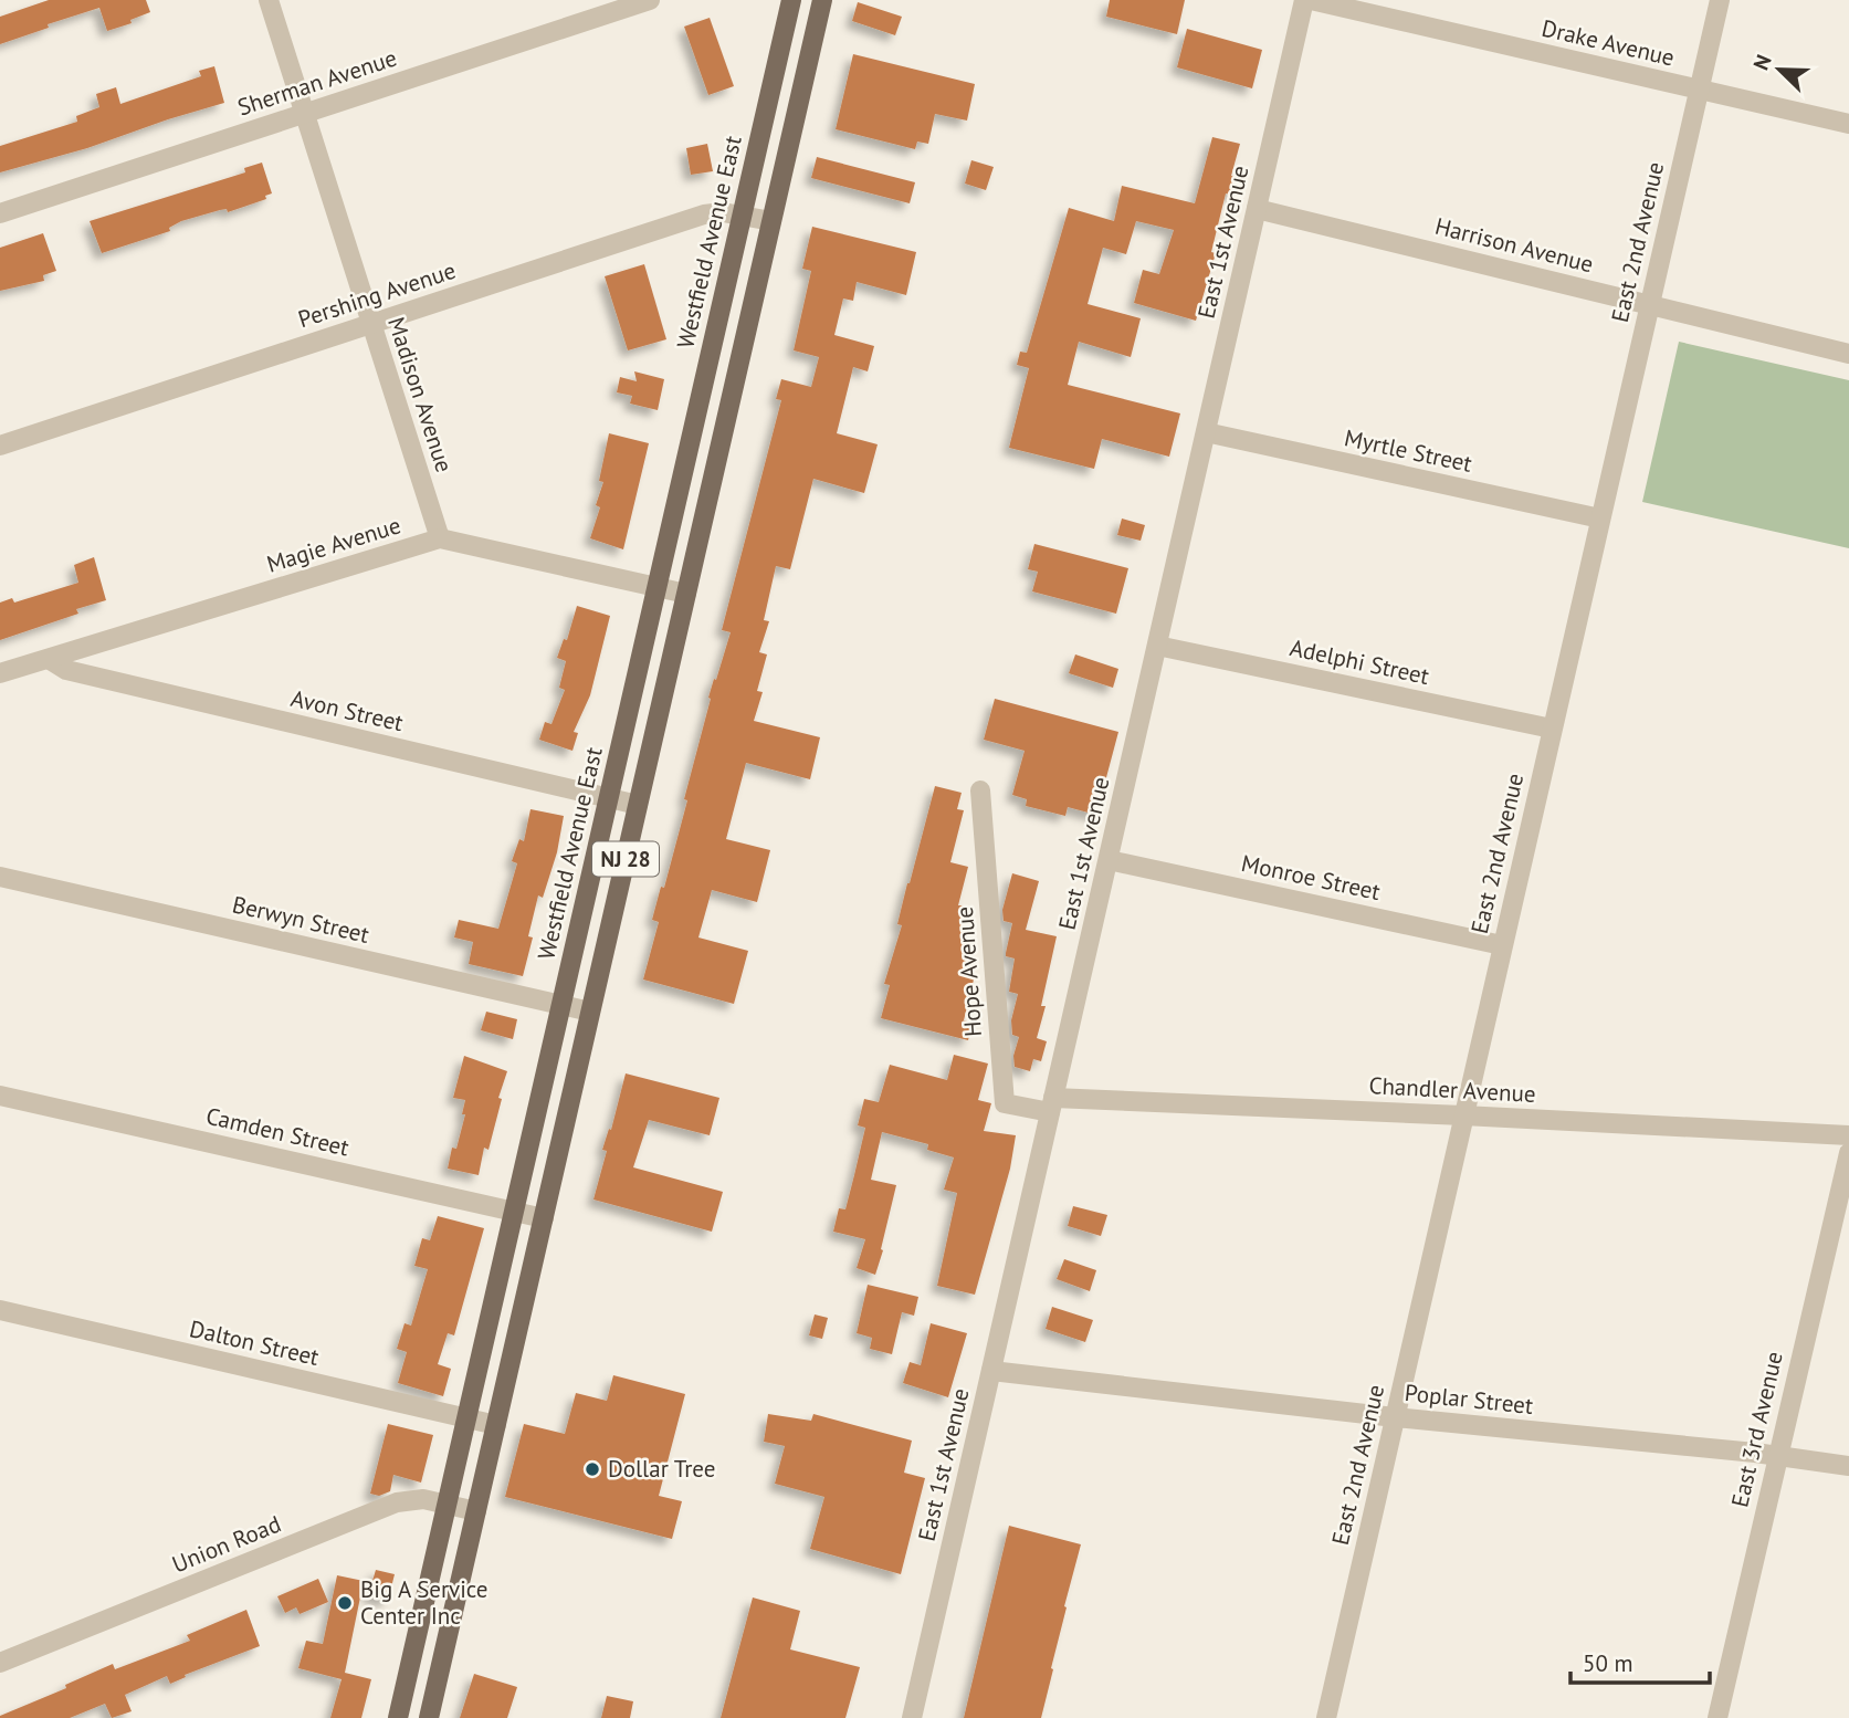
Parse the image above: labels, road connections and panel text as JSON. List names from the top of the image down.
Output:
{
  "streets": {
    "main road": ["Westfield Avenue East", "NJ 28"],
    "street": [
      "Drake Avenue",
      "Sherman Avenue",
      "East 1st Avenue",
      "East 2nd Avenue",
      "Harrison Avenue",
      "Pershing Avenue",
      "Madison Avenue",
      "Myrtle Street",
      "Magie Avenue",
      "Adelphi Street",
      "Avon Street",
      "Monroe Street",
      "Berwyn Street",
      "Hope Avenue",
      "Chandler Avenue",
      "Camden Street",
      "Dalton Street",
      "Poplar Street",
      "East 3rd Avenue",
      "Union Road"
    ]
  },
  "crossings": [
    ["Drake Avenue", "East 2nd Avenue"],
    ["Sherman Avenue", "Madison Avenue"],
    ["Westfield Avenue East", "Pershing Avenue"],
    ["Westfield Avenue East", "Magie Avenue"],
    ["Westfield Avenue East", "Avon Street"],
    ["Westfield Avenue East", "Berwyn Street"],
    ["Westfield Avenue East", "Camden Street"],
    ["Westfield Avenue East", "Dalton Street"],
    ["Westfield Avenue East", "Union Road"],
    ["East 1st Avenue", "Harrison Avenue"],
    ["East 1st Avenue", "Myrtle Street"],
    ["East 1st Avenue", "Adelphi Street"],
    ["East 1st Avenue", "Monroe Street"],
    ["East 1st Avenue", "Hope Avenue"],
    ["East 1st Avenue", "Chandler Avenue"],
    ["East 1st Avenue", "Poplar Street"],
    ["East 2nd Avenue", "Harrison Avenue"],
    ["East 2nd Avenue", "Myrtle Street"],
    ["East 2nd Avenue", "Adelphi Street"],
    ["East 2nd Avenue", "Monroe Street"],
    ["East 2nd Avenue", "Chandler Avenue"],
    ["East 2nd Avenue", "Poplar Street"],
    ["Pershing Avenue", "Madison Avenue"],
    ["Pershing Avenue", "NJ 28"],
    ["Madison Avenue", "Magie Avenue"],
    ["Magie Avenue", "Avon Street"],
    ["Magie Avenue", "NJ 28"],
    ["Avon Street", "NJ 28"],
    ["NJ 28", "Berwyn Street"],
    ["NJ 28", "Camden Street"],
    ["NJ 28", "Dalton Street"],
    ["NJ 28", "Union Road"],
    ["Hope Avenue", "Chandler Avenue"],
    ["Poplar Street", "East 3rd Avenue"]
  ],
  "places": ["Dollar Tree", "Big A Service Center Inc"],
  "scale_bar": "50 m",
  "north": "top left"
}
